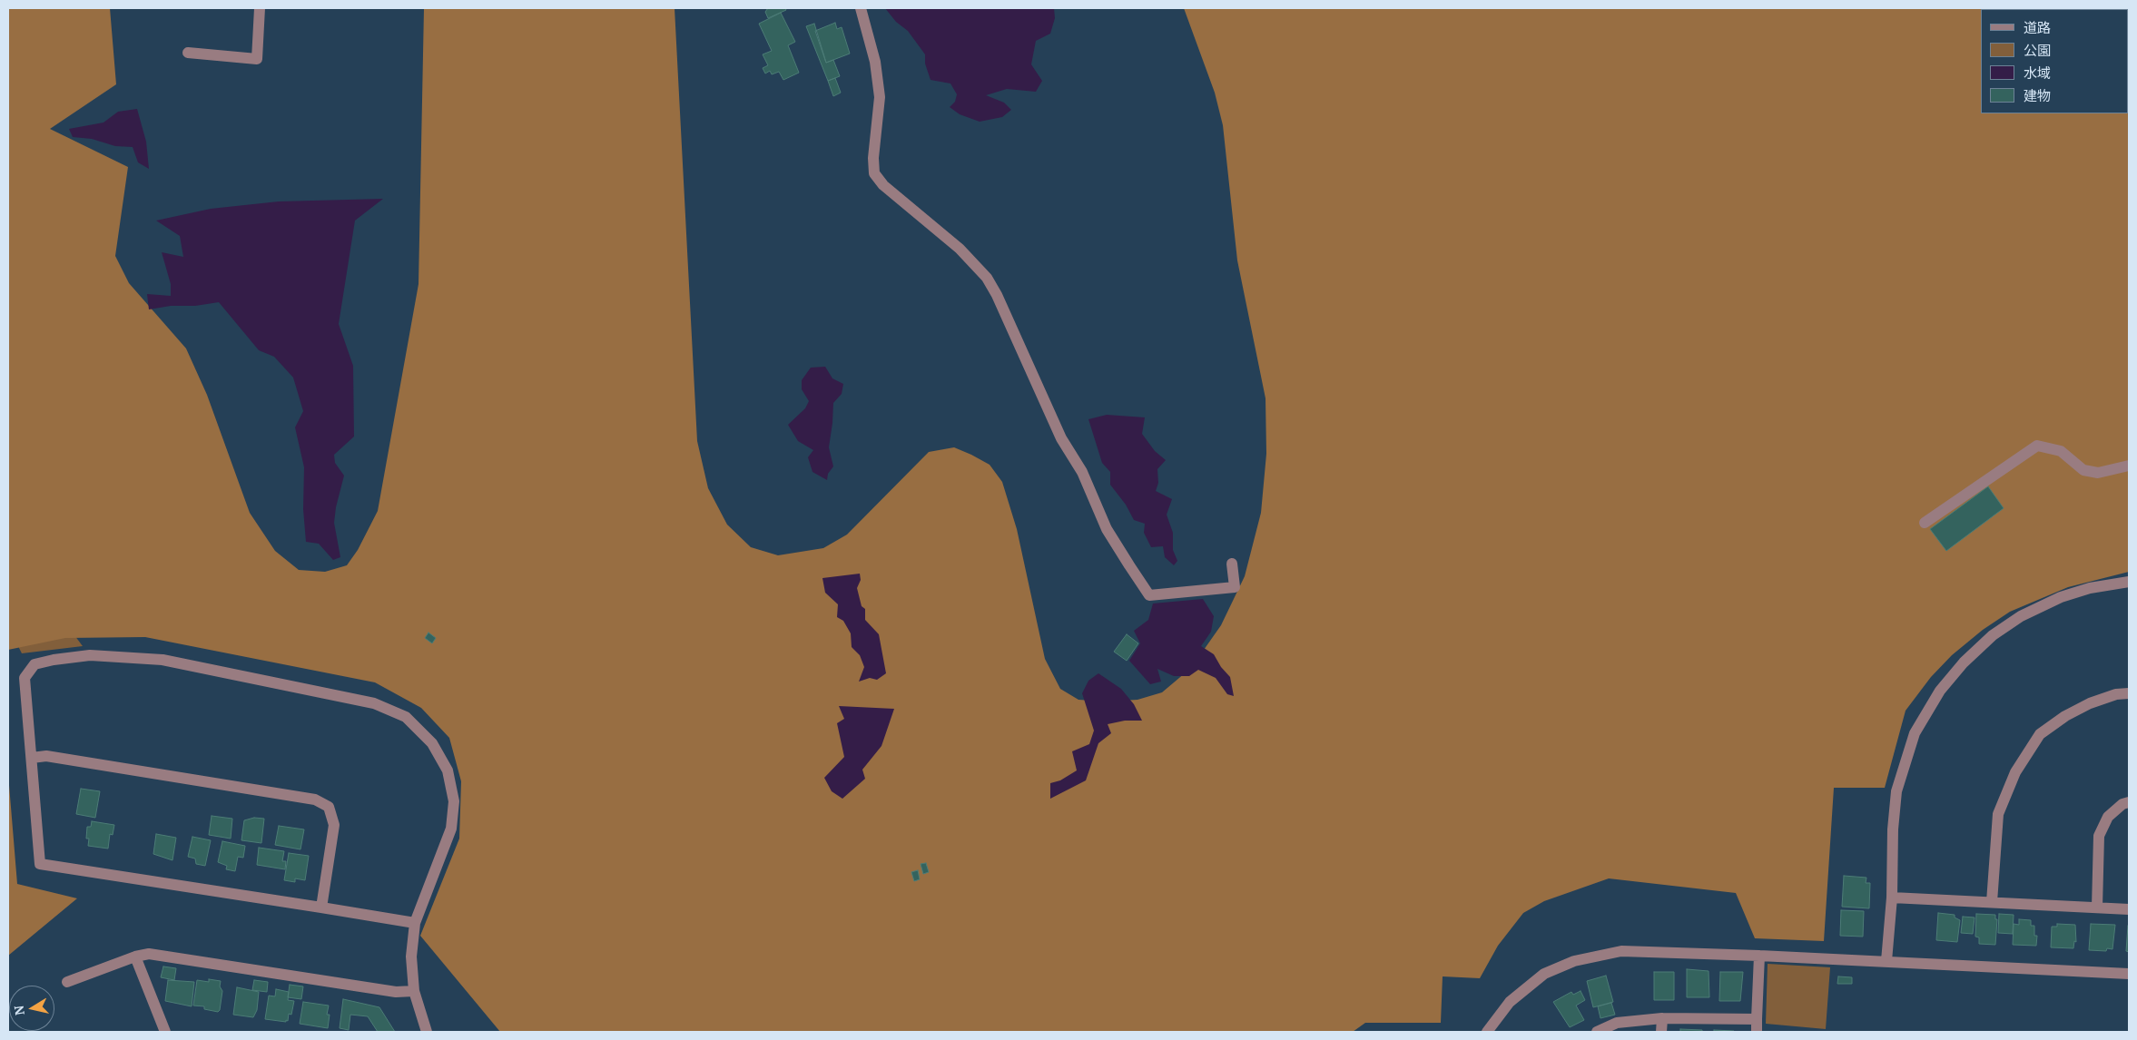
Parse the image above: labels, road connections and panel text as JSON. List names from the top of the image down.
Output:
{
  "legend": [
    "道路",
    "公園",
    "水域",
    "建物"
  ],
  "north": "left"
}
